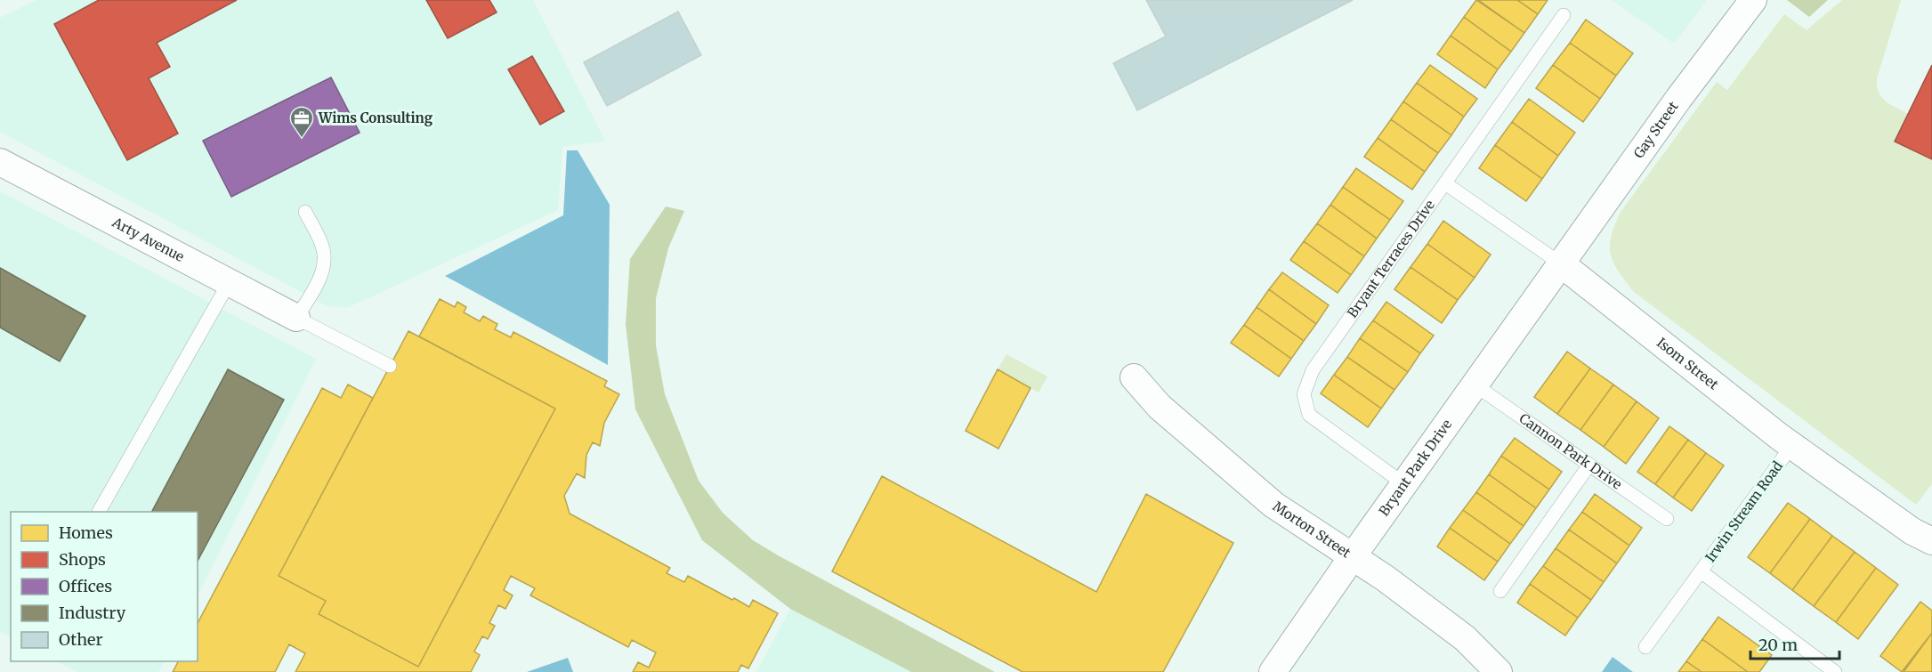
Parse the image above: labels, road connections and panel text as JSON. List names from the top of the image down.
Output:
{
  "streets": {
    "street": [
      "Gay Street",
      "Arty Avenue",
      "Isom Street",
      "Bryant Park Drive",
      "Morton Street"
    ],
    "lane": ["Bryant Terraces Drive", "Cannon Park Drive", "Irwin Stream Road"]
  },
  "crossings": [
    ["Gay Street", "Isom Street"],
    ["Gay Street", "Bryant Park Drive"],
    ["Bryant Terraces Drive", "Isom Street"],
    ["Bryant Terraces Drive", "Bryant Park Drive"],
    ["Isom Street", "Bryant Park Drive"],
    ["Isom Street", "Irwin Stream Road"],
    ["Cannon Park Drive", "Bryant Park Drive"],
    ["Bryant Park Drive", "Morton Street"]
  ],
  "places": {
    "office": ["Wims Consulting"]
  },
  "legend": [
    "Homes",
    "Shops",
    "Offices",
    "Industry",
    "Other"
  ],
  "scale_bar": "20 m"
}
